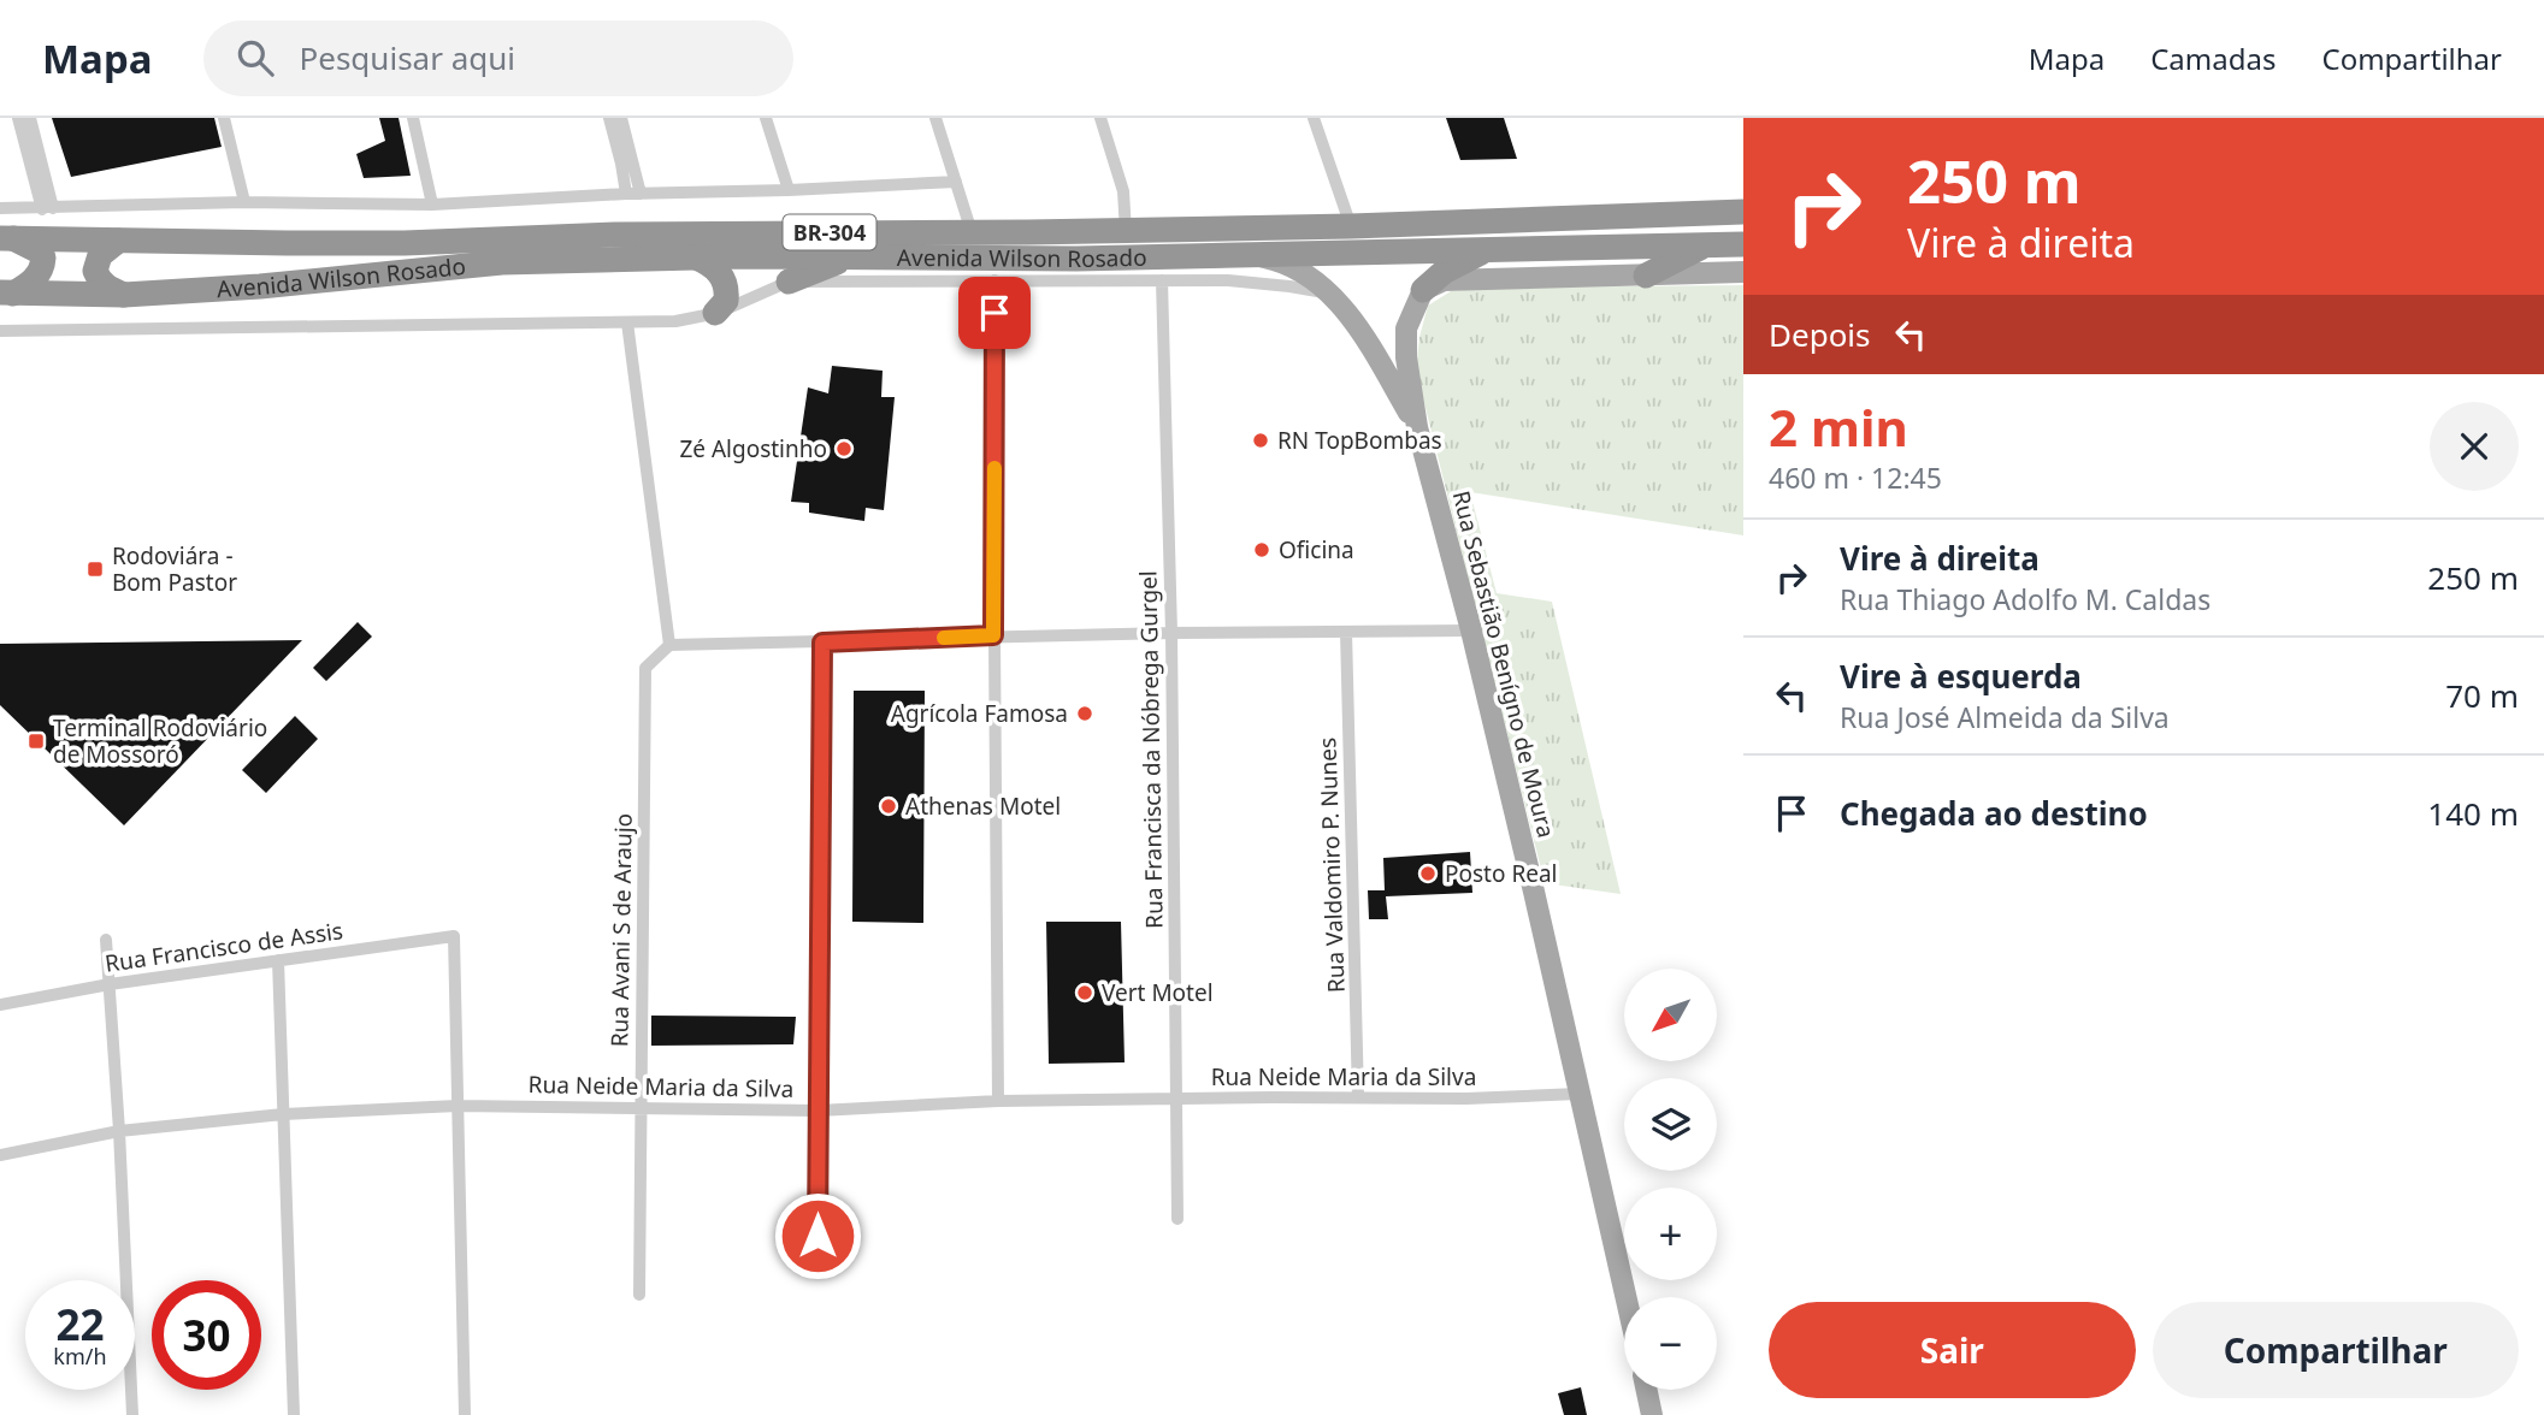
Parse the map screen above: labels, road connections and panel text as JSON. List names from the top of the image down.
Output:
{
  "streets": {
    "highway": ["BR-304", "Avenida Wilson Rosado"],
    "main road": ["Rua Sebastião Benígno de Moura"],
    "street": [
      "Rua Francisca da Nóbrega Gurgel",
      "Rua Valdomiro P. Nunes",
      "Rua Avani S de Araujo",
      "Rua Francisco de Assis",
      "Rua Neide Maria da Silva"
    ]
  },
  "crossings": [
    ["Rua Sebastião Benígno de Moura", "Rua Neide Maria da Silva"],
    ["Rua Francisca da Nóbrega Gurgel", "Rua Neide Maria da Silva"],
    ["Rua Valdomiro P. Nunes", "Rua Neide Maria da Silva"],
    ["Rua Avani S de Araujo", "Rua Neide Maria da Silva"],
    ["Rua Francisco de Assis", "Rua Neide Maria da Silva"]
  ],
  "places": {
    "other": [
      "RN TopBombas",
      "Zé Algostinho",
      "Oficina",
      "Agrícola Famosa",
      "Athenas Motel",
      "Posto Real",
      "Vert Motel"
    ],
    "transit": ["Rodoviára - Bom Pastor", "Terminal Rodoviário de Mossoró"]
  },
  "north": "bottom left",
  "page": {
    "header": "Mapa",
    "search": "Pesquisar aqui",
    "nav": ["Mapa", "Camadas", "Compartilhar"],
    "turn": ["250 m", "Vire à direita"],
    "then": "Depois",
    "heading": ["2 min", "460 m · 12:45"],
    "list": [
      {
        "name": "Vire à direita",
        "note": "Rua Thiago Adolfo M. Caldas",
        "value": "250 m"
      },
      {
        "name": "Vire à esquerda",
        "note": "Rua José Almeida da Silva",
        "value": "70 m"
      },
      {
        "name": "Chegada ao destino",
        "value": "140 m"
      }
    ],
    "map_buttons": ["+", "−"],
    "speed": "22 km/h",
    "limit": "30",
    "buttons": ["Sair", "Compartilhar"]
  }
}
